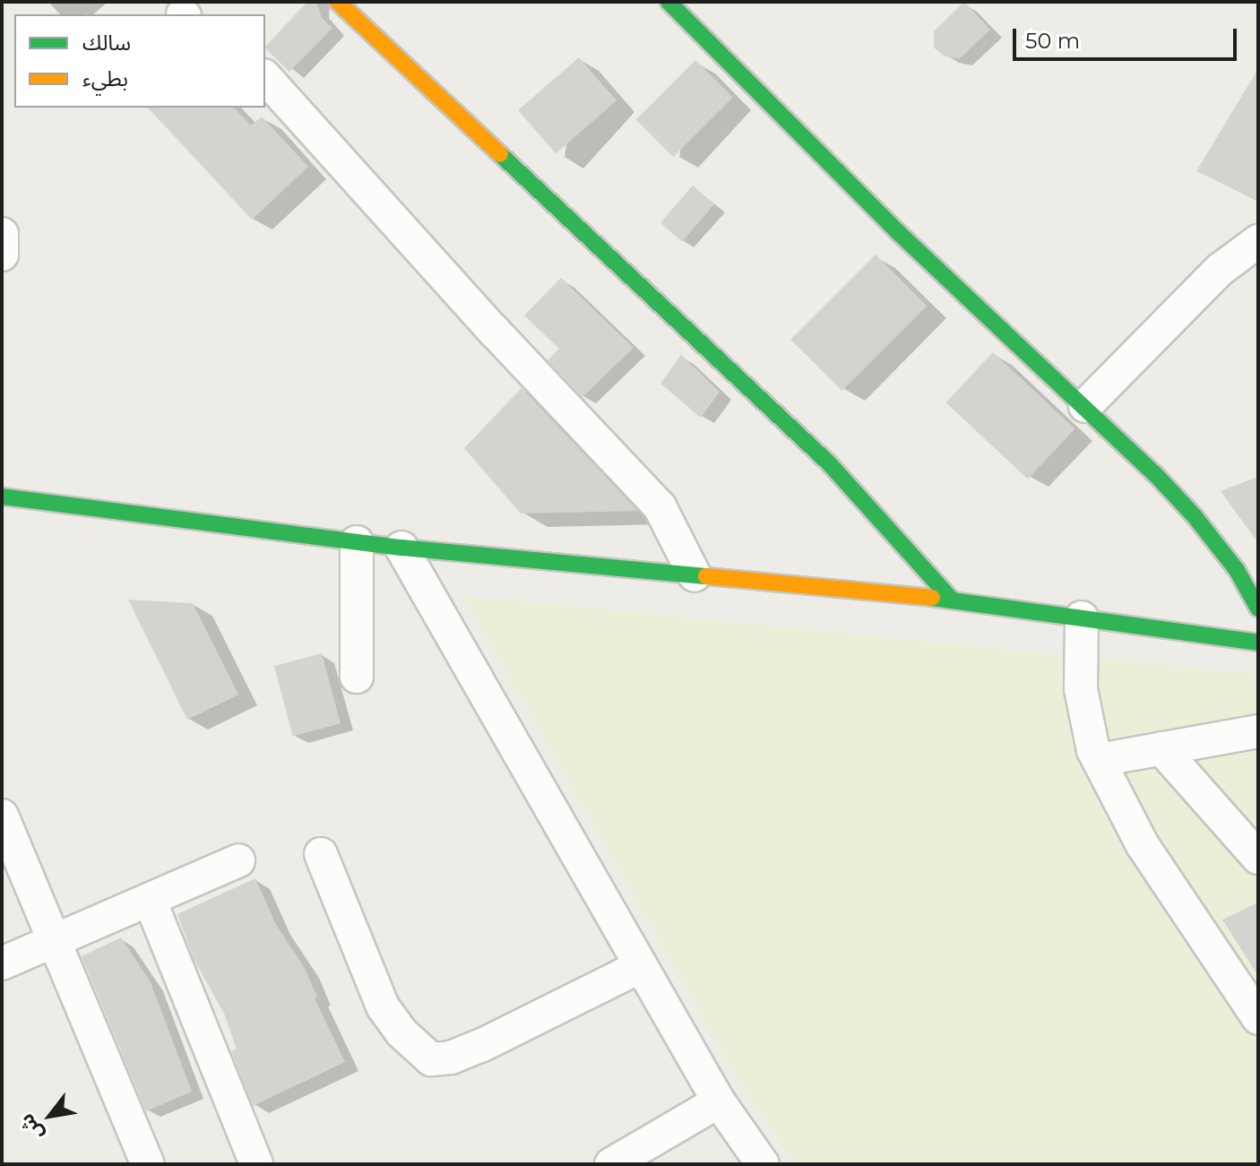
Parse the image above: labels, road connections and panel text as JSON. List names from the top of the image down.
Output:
{
  "legend": ["سالك", "بطيء"],
  "scale_bar": "50 m",
  "north": "bottom left"
}
